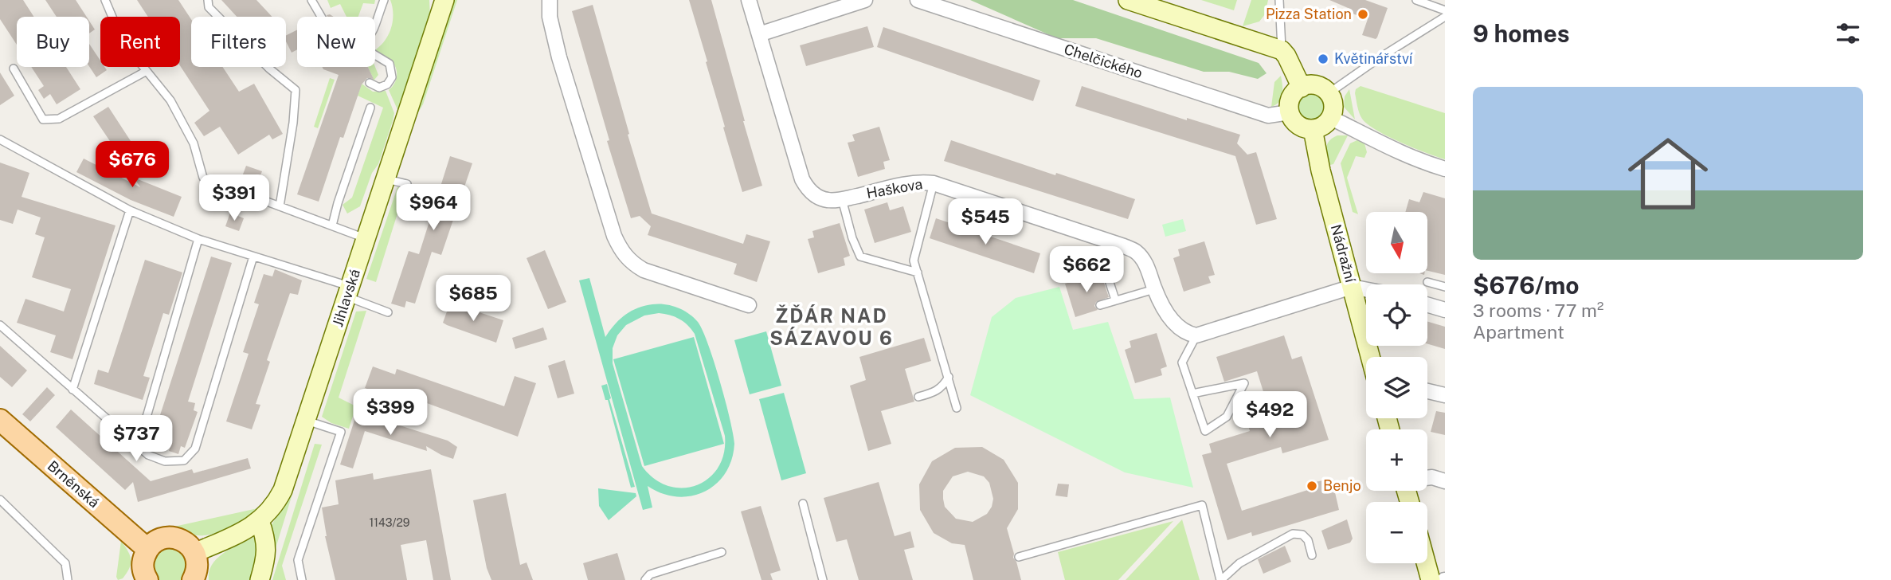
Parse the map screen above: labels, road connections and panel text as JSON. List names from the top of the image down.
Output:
{
  "streets": {
    "main road": ["Brněnská"],
    "street": [
      "Chelčického",
      "Haškova",
      "Nádražní",
      "Jihlavská"
    ]
  },
  "crossings": [
    ["Chelčického", "Nádražní"]
  ],
  "districts": ["ŽĎÁR NAD SÁZAVOU 6"],
  "places": ["Pizza Station", "Květinářství", "Benjo"],
  "house_numbers": ["1143/29"],
  "north": "bottom",
  "page": {
    "heading": "9 homes",
    "chip": [
      "Buy",
      "Rent",
      "Filters",
      "New"
    ],
    "list": [
      {
        "name": "$676/mo",
        "note": "3 rooms · 77 m² · Apartment"
      }
    ],
    "price": [
      "$676",
      "$391",
      "$964",
      "$545",
      "$662",
      "$685",
      "$399",
      "$492",
      "$737"
    ],
    "map_buttons": ["+", "−"]
  }
}
